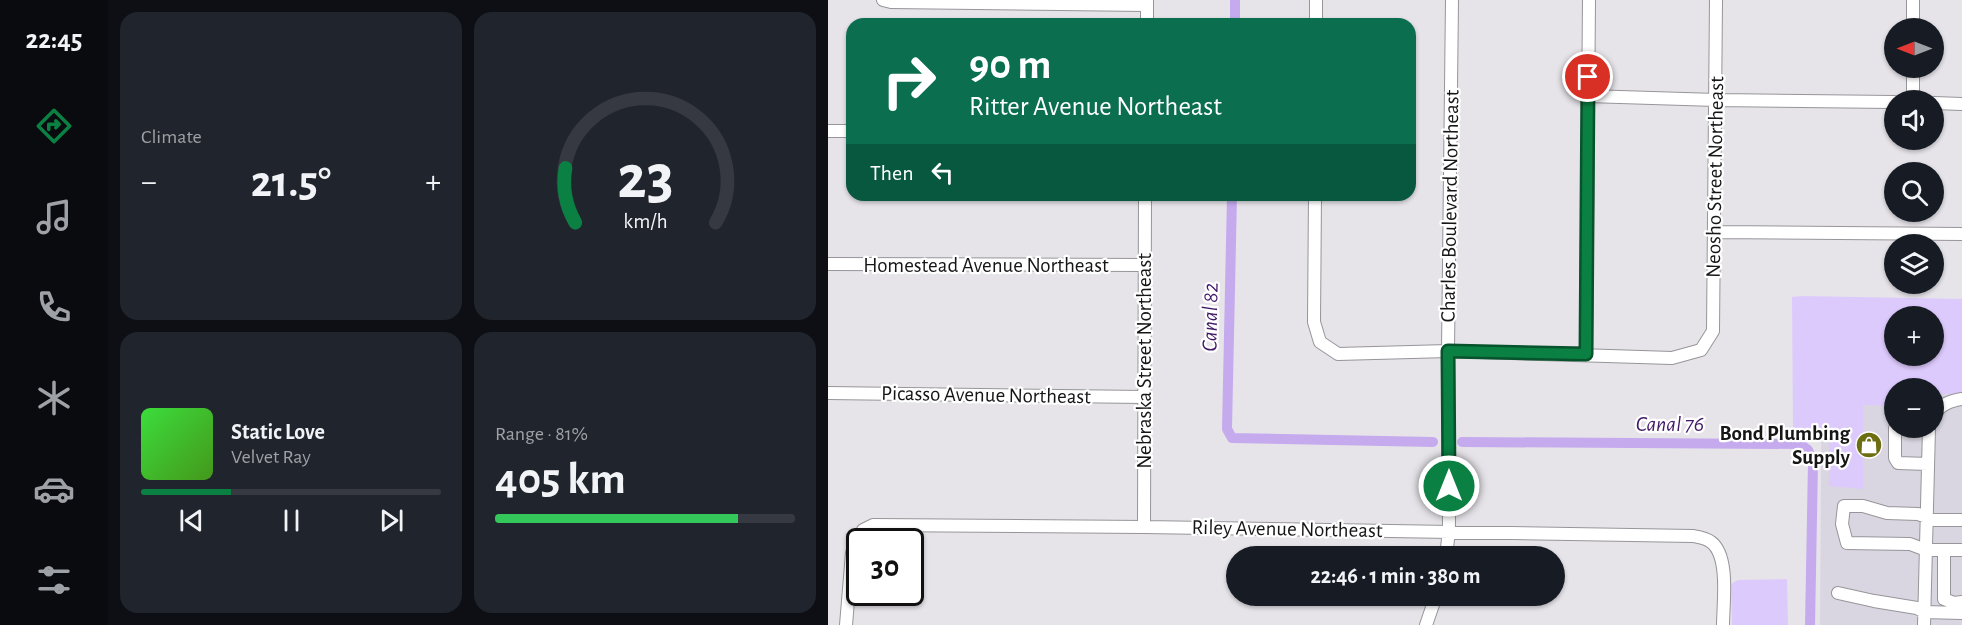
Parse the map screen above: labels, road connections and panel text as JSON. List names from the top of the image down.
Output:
{
  "streets": {
    "street": [
      "Neosho Street Northeast",
      "Charles Boulevard Northeast",
      "Homestead Avenue Northeast",
      "Nebraska Street Northeast",
      "Picasso Avenue Northeast",
      "Riley Avenue Northeast"
    ]
  },
  "crossings": [
    ["Charles Boulevard Northeast", "Riley Avenue Northeast"],
    ["Homestead Avenue Northeast", "Nebraska Street Northeast"],
    ["Nebraska Street Northeast", "Picasso Avenue Northeast"],
    ["Nebraska Street Northeast", "Riley Avenue Northeast"]
  ],
  "water": ["Canal 82", "Canal 76"],
  "places": {
    "shop": ["Bond Plumbing Supply"]
  },
  "north": "left",
  "page": {
    "tabs": "22:45",
    "tile": [
      "Climate",
      ["Range · 81%", "405 km"]
    ],
    "map_buttons": ["+", "−"],
    "turn": ["90 m", "Ritter Avenue Northeast"],
    "then": "Then",
    "heat": ["−", "21.5°", "+"],
    "song": ["Static Love", "Velvet Ray"],
    "limit": "30",
    "trip": "22:46 · 1 min · 380 m",
    "gauge": ["23", "km/h"]
  }
}
